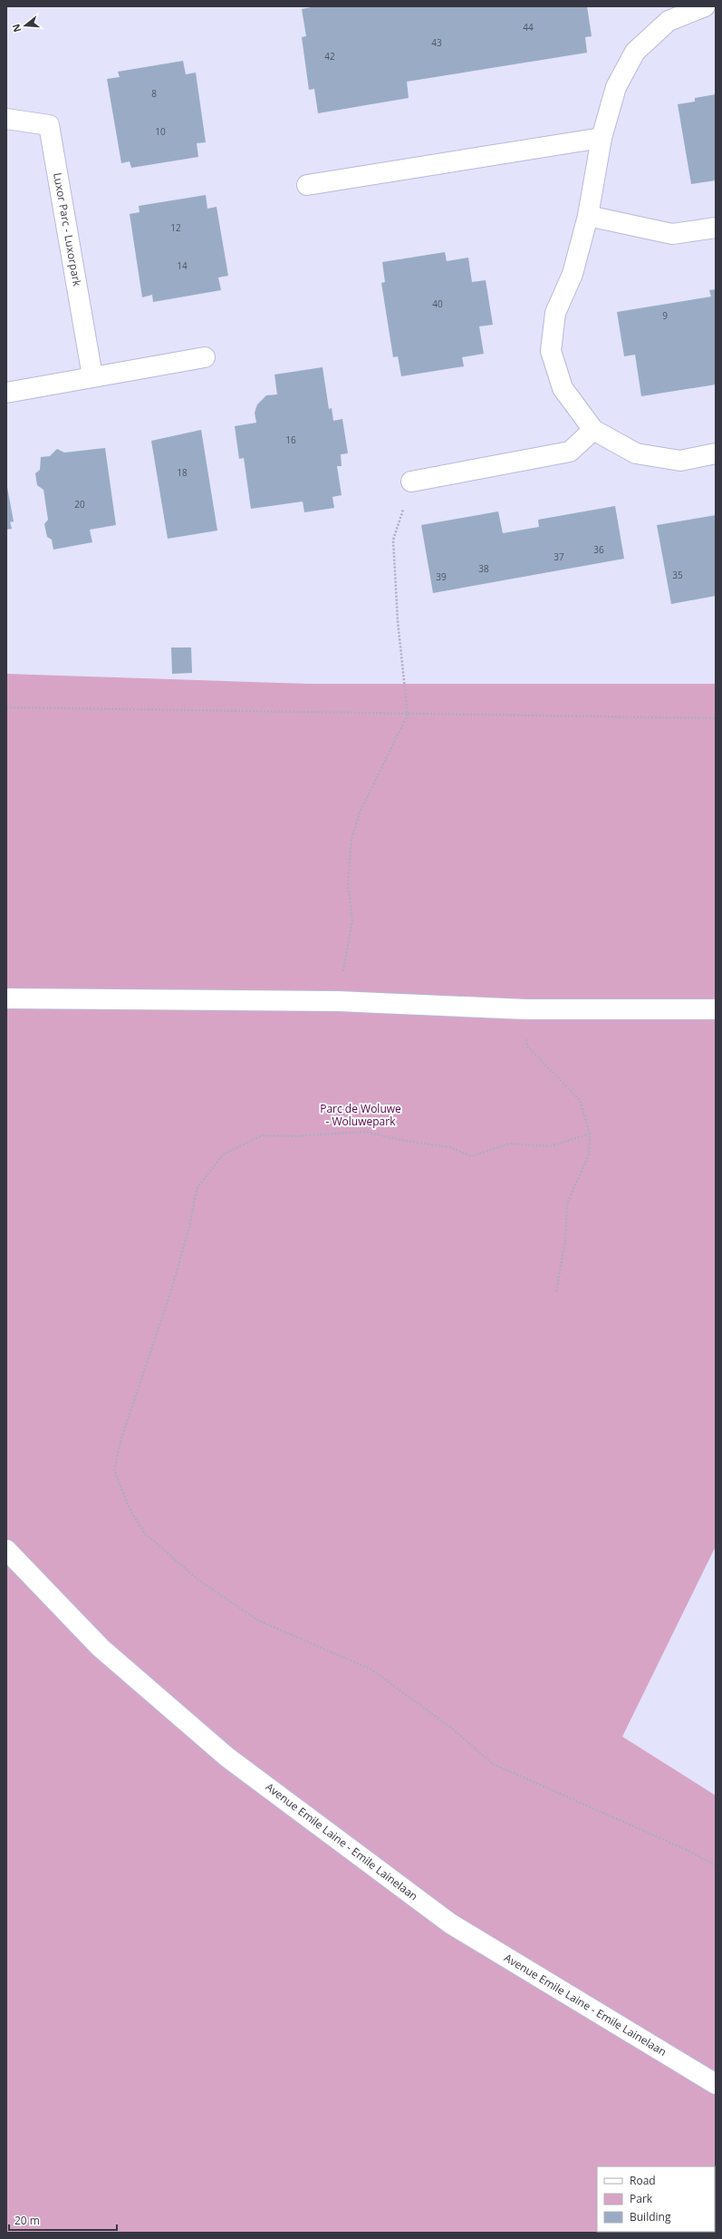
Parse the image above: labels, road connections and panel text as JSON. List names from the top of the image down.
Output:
{
  "streets": {
    "street": ["Luxor Parc - Luxorpark", "Avenue Emile Laine - Emile Lainelaan"]
  },
  "parks": ["Parc de Woluwe - Woluwepark"],
  "house_numbers": [
    "44",
    "43",
    "42",
    "8",
    "10",
    "12",
    "14",
    "40",
    "9",
    "16",
    "18",
    "20",
    "36",
    "37",
    "38",
    "35",
    "39"
  ],
  "legend": ["Road", "Park", "Building"],
  "scale_bar": "20 m",
  "north": "left"
}
